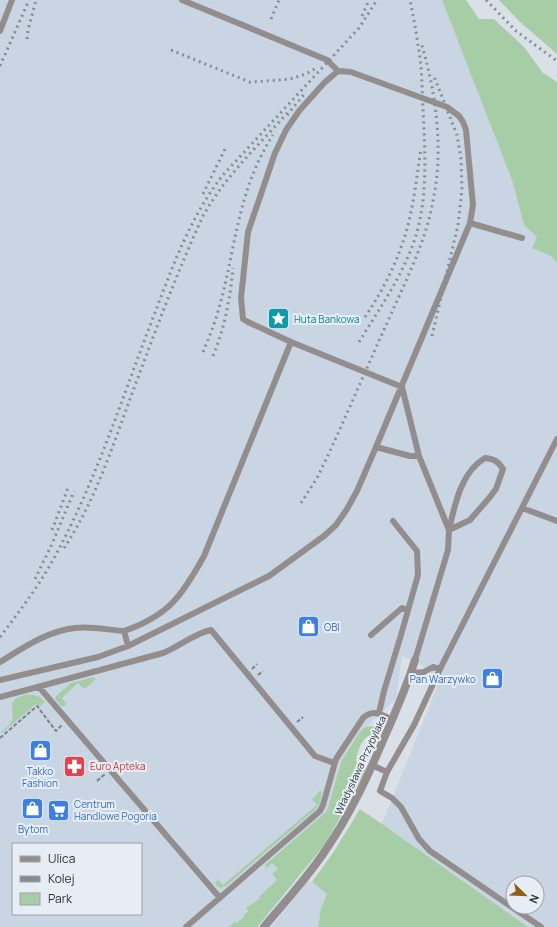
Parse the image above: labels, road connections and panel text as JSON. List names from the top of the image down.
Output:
{
  "streets": {
    "street": ["Władysława Przybylaka"]
  },
  "places": {
    "place": ["Huta Bankowa"],
    "shop": [
      "OBI",
      "Pan Warzywko",
      "Takko Fashion",
      "Bytom"
    ],
    "pharmacy": ["Euro Apteka"],
    "supermarket": ["Centrum Handlowe Pogoria"]
  },
  "legend": ["Ulica", "Kolej", "Park"],
  "north": "bottom right"
}
